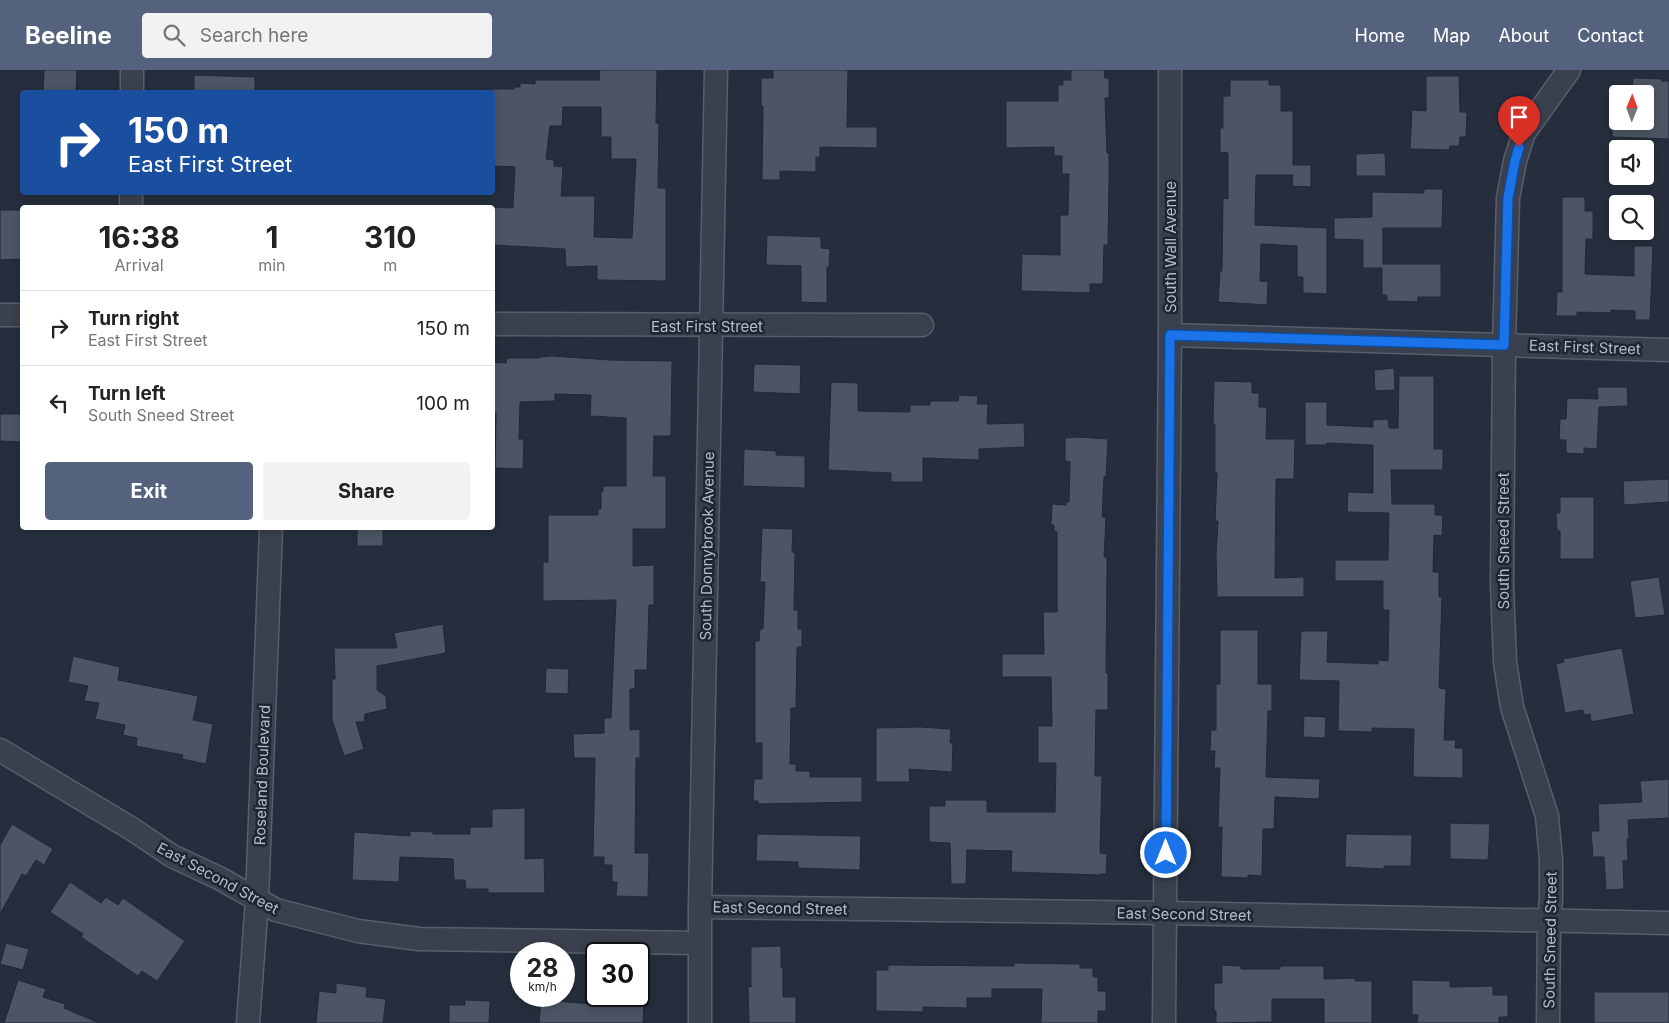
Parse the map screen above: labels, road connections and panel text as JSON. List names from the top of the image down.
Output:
{
  "streets": {
    "street": [
      "South Wall Avenue",
      "East First Street",
      "South Sneed Street",
      "South Donnybrook Avenue",
      "Roseland Boulevard",
      "East Second Street"
    ]
  },
  "crossings": [
    ["South Wall Avenue", "East First Street"],
    ["South Wall Avenue", "East Second Street"],
    ["East First Street", "South Sneed Street"],
    ["East First Street", "South Donnybrook Avenue"],
    ["South Sneed Street", "East Second Street"],
    ["South Donnybrook Avenue", "East Second Street"],
    ["Roseland Boulevard", "East Second Street"]
  ],
  "north": "top",
  "page": {
    "header": "Beeline",
    "search": "Search here",
    "nav": [
      "Home",
      "Map",
      "About",
      "Contact"
    ],
    "turn": ["150 m", "East First Street"],
    "eta": [
      "16:38",
      "Arrival",
      "1",
      "min",
      "310",
      "m"
    ],
    "list": [
      {
        "name": "Turn right",
        "note": "East First Street",
        "value": "150 m"
      },
      {
        "name": "Turn left",
        "note": "South Sneed Street",
        "value": "100 m"
      }
    ],
    "buttons": ["Exit", "Share"],
    "speed": "28 km/h",
    "limit": "30"
  }
}
